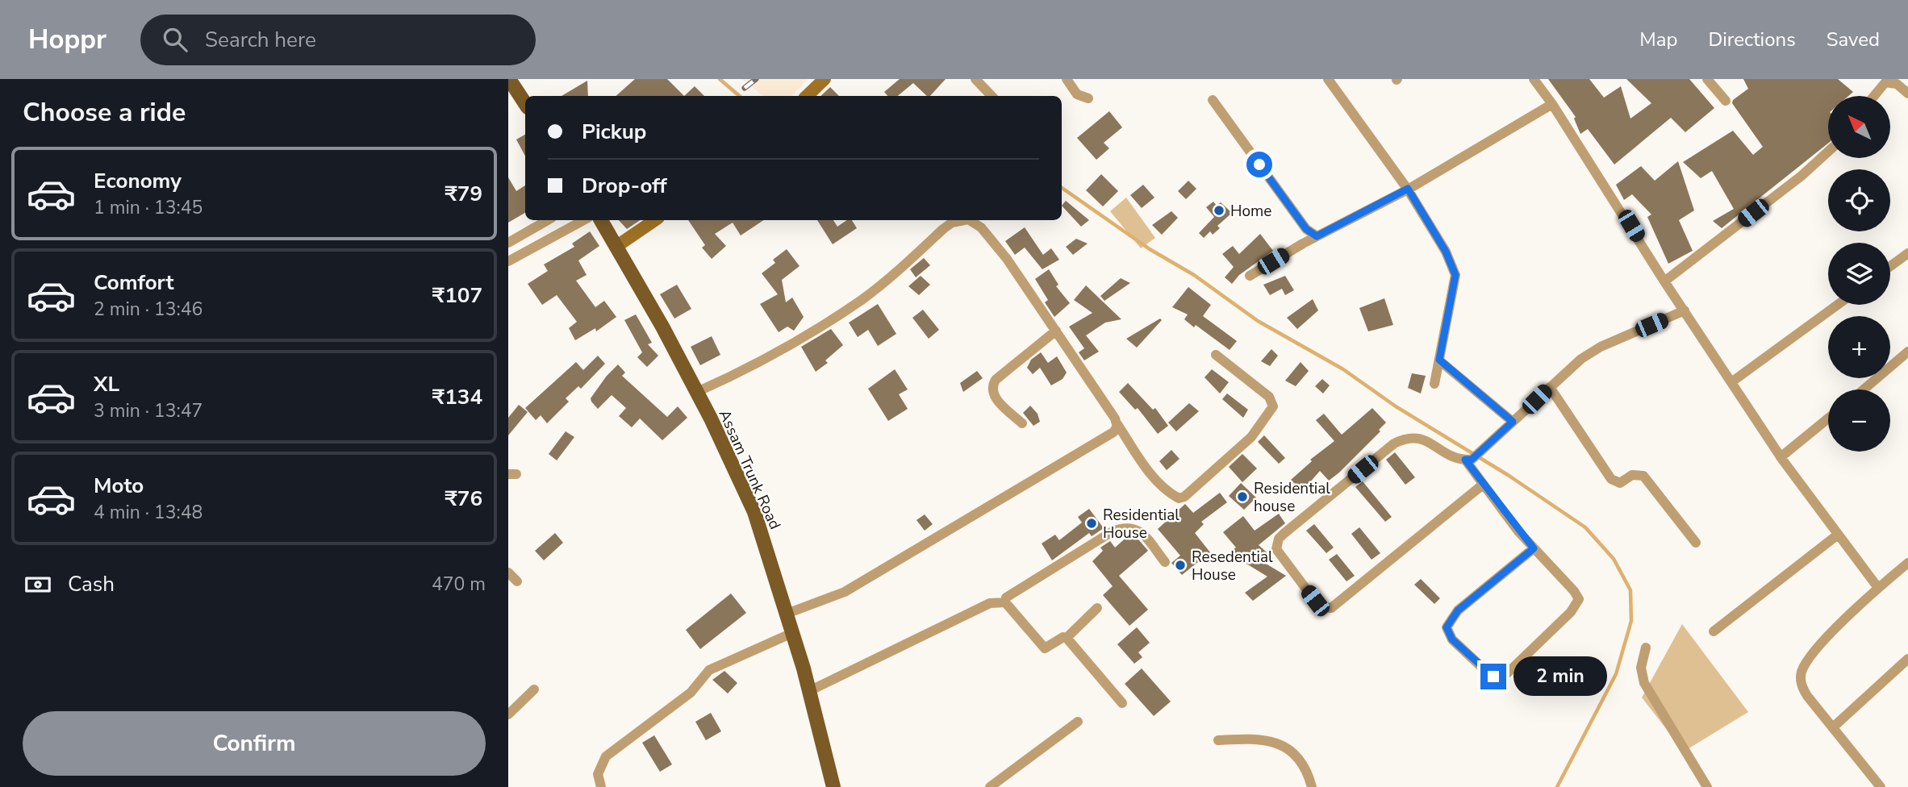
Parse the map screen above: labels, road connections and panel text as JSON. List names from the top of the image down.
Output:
{
  "streets": {
    "main road": ["Assam Trunk Road"]
  },
  "places": [
    "Home",
    "Residential house",
    "Residential House",
    "Resedential House"
  ],
  "north": "top left",
  "page": {
    "header": "Hoppr",
    "search": "Search here",
    "nav": ["Map", "Directions", "Saved"],
    "heading": "Choose a ride",
    "map_buttons": ["+", "−"],
    "banner": ["Pickup", "Drop-off"],
    "list": [
      {
        "name": "Economy",
        "note": "1 min · 13:45",
        "value": "₹79"
      },
      {
        "name": "Comfort",
        "note": "2 min · 13:46",
        "value": "₹107"
      },
      {
        "name": "XL",
        "note": "3 min · 13:47",
        "value": "₹134"
      },
      {
        "name": "Moto",
        "note": "4 min · 13:48",
        "value": "₹76"
      }
    ],
    "pay": ["Cash", "470 m"],
    "bubble": "2 min",
    "buttons": "Confirm"
  }
}
